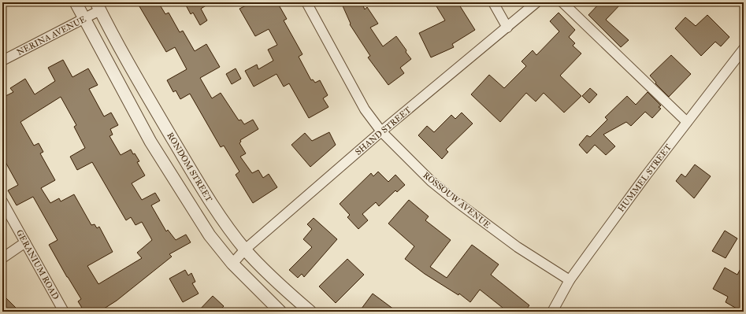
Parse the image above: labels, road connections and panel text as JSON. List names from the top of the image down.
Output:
{
  "streets": {
    "street": [
      "NERINA AVENUE",
      "SHAND STREET",
      "RONDOM STREET",
      "HUMMEL STREET",
      "ROSSOUW AVENUE",
      "GERANIUM ROAD"
    ]
  },
  "crossings": [
    ["NERINA AVENUE", "RONDOM STREET"],
    ["SHAND STREET", "RONDOM STREET"],
    ["SHAND STREET", "ROSSOUW AVENUE"],
    ["HUMMEL STREET", "ROSSOUW AVENUE"]
  ]
}
